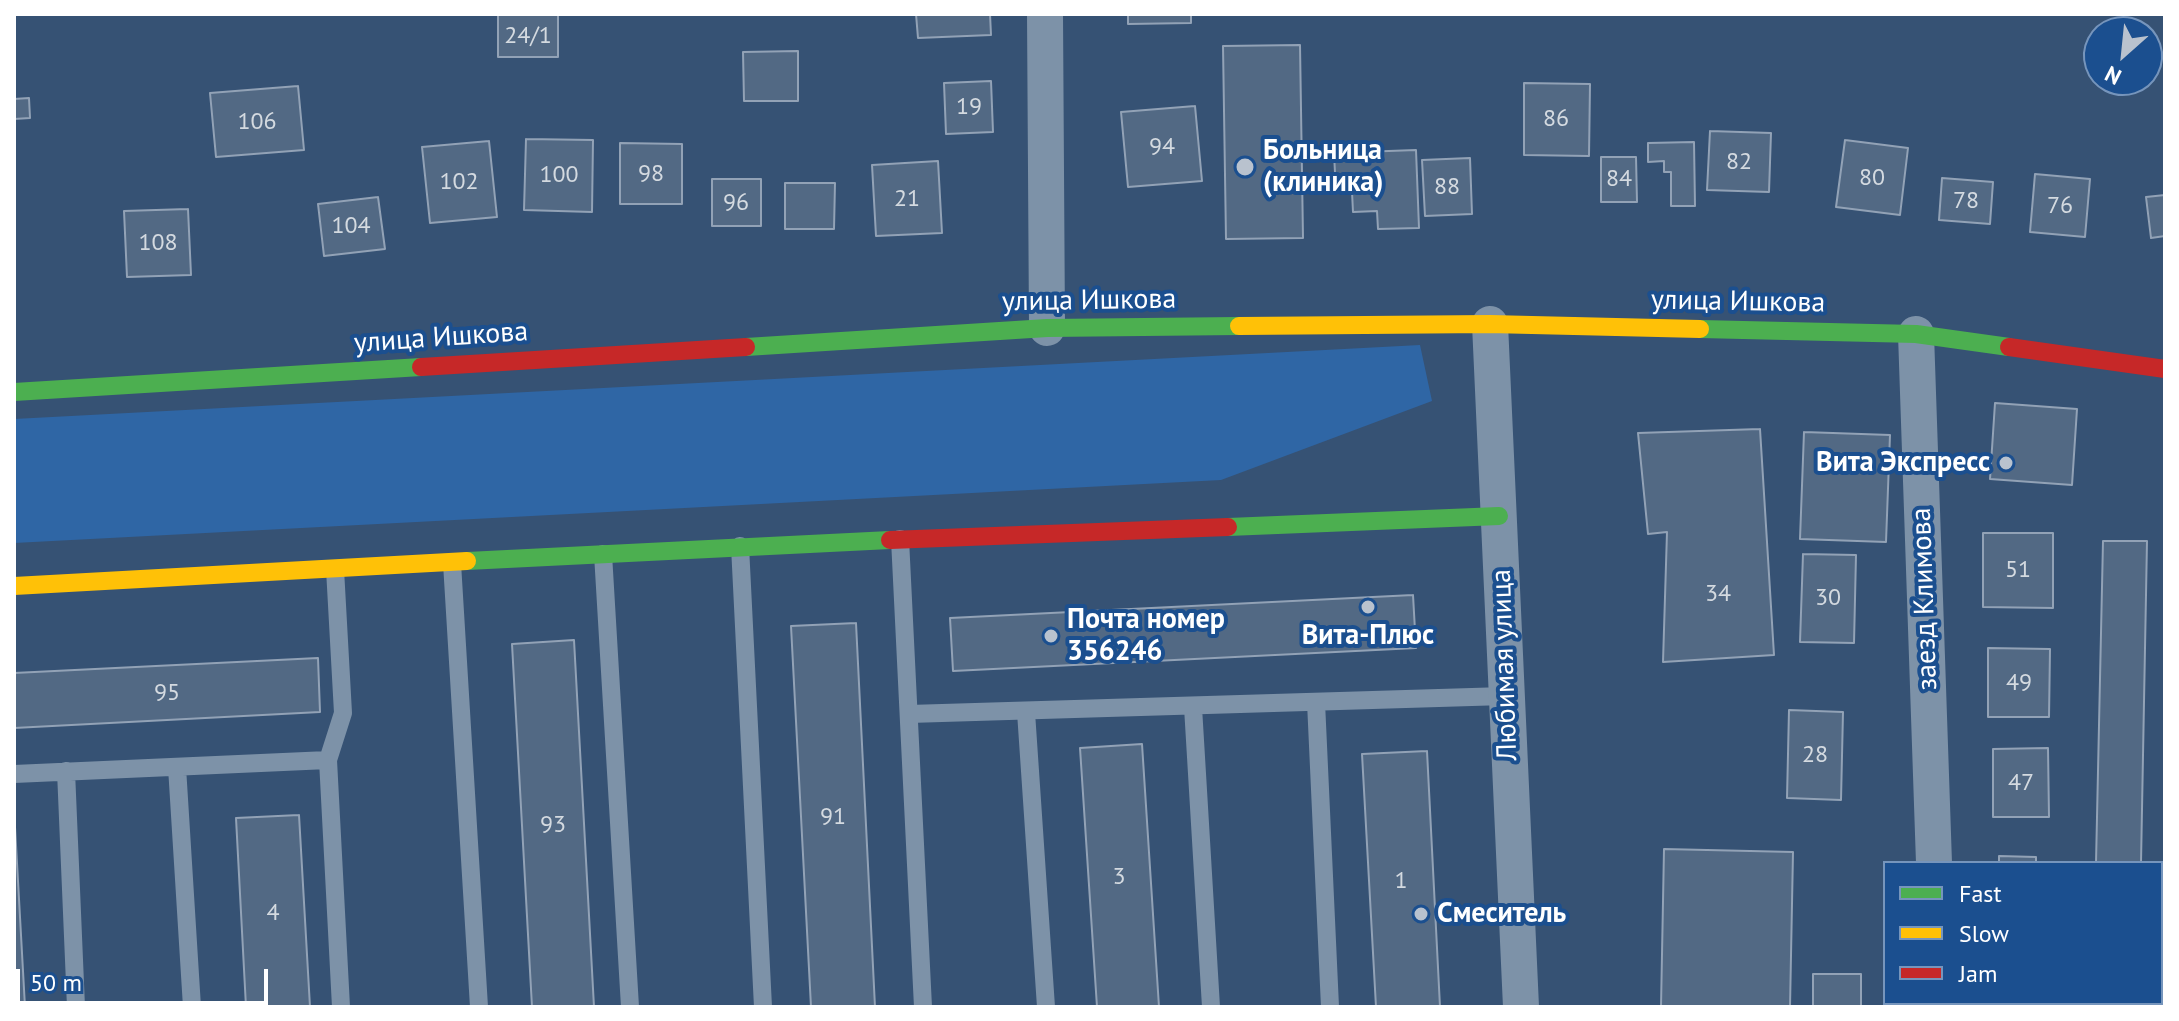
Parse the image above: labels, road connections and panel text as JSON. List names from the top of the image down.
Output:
{
  "streets": {
    "street": ["улица Ишкова", "заезд Климова", "Любимая улица"]
  },
  "crossings": [
    ["улица Ишкова", "заезд Климова"],
    ["улица Ишкова", "Любимая улица"]
  ],
  "places": [
    "Больница (клиника)",
    "Вита Экспресс",
    "Вита-Плюс",
    "Почта номер 356246",
    "Смеситель"
  ],
  "house_numbers": [
    "24/1",
    "19",
    "86",
    "106",
    "94",
    "82",
    "98",
    "100",
    "80",
    "84",
    "102",
    "88",
    "21",
    "78",
    "96",
    "76",
    "104",
    "108",
    "51",
    "34",
    "30",
    "49",
    "95",
    "28",
    "47",
    "91",
    "93",
    "3",
    "1",
    "4"
  ],
  "legend": ["Fast", "Slow", "Jam"],
  "scale_bar": "50 m",
  "north": "bottom left"
}
